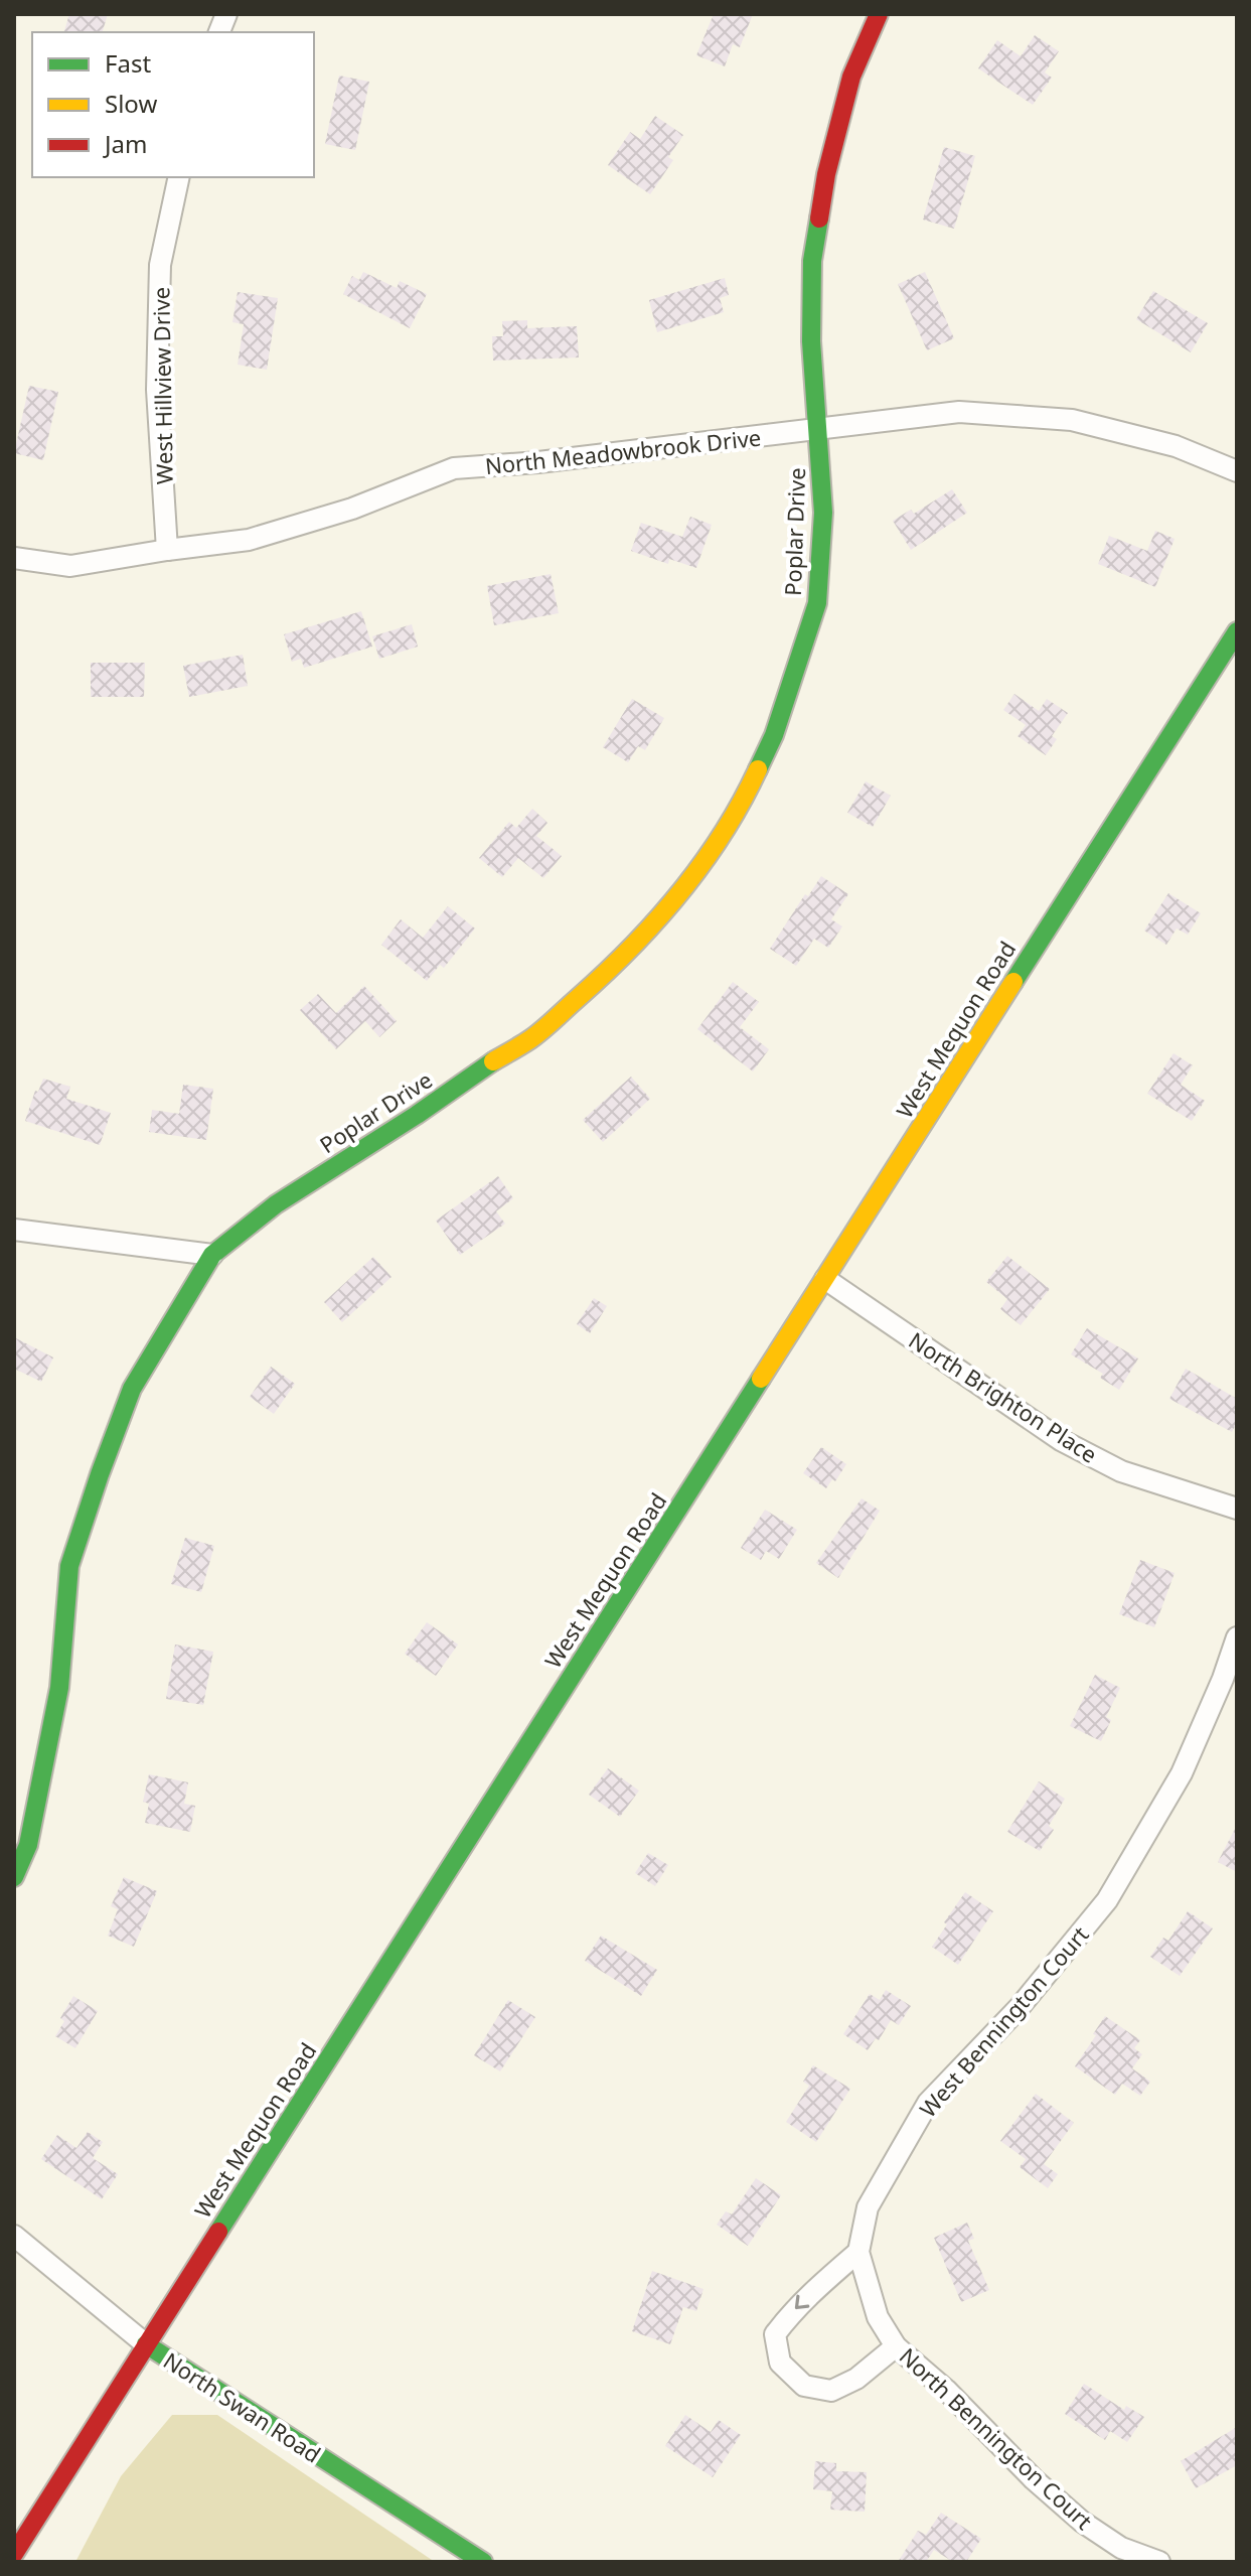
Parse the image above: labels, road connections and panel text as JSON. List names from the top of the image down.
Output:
{
  "streets": {
    "street": [
      "West Hillview Drive",
      "North Meadowbrook Drive",
      "Poplar Drive",
      "West Mequon Road",
      "North Brighton Place",
      "West Bennington Court",
      "North Swan Road",
      "North Bennington Court"
    ]
  },
  "crossings": [
    ["West Hillview Drive", "North Meadowbrook Drive"],
    ["North Meadowbrook Drive", "Poplar Drive"],
    ["West Mequon Road", "North Brighton Place"],
    ["West Mequon Road", "North Swan Road"],
    ["West Bennington Court", "North Bennington Court"]
  ],
  "legend": ["Fast", "Slow", "Jam"]
}
